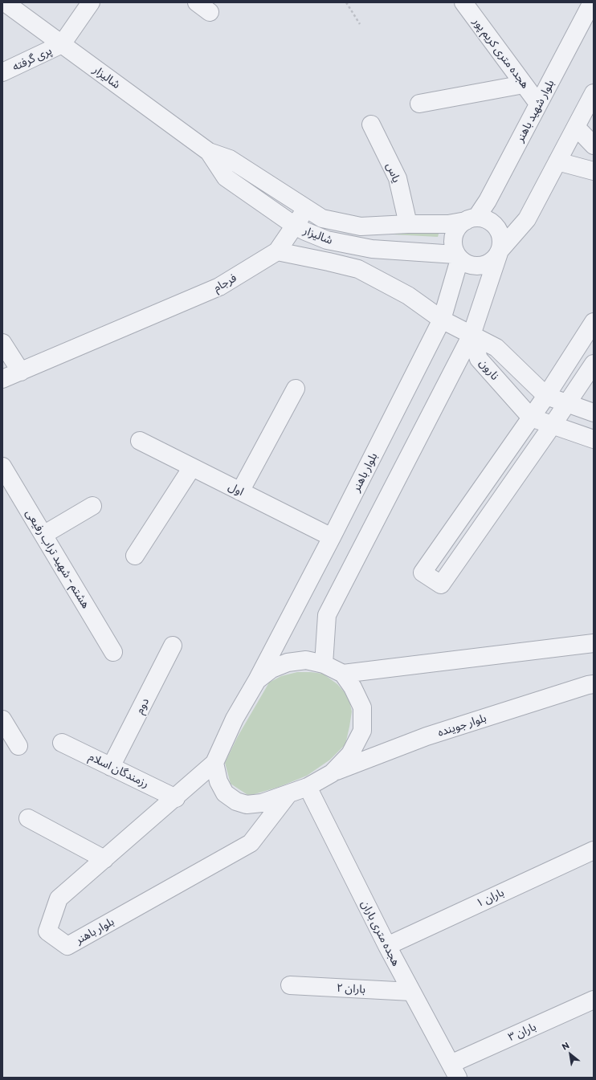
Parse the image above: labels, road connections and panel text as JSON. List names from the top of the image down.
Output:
{
  "streets": {
    "street": [
      "هجده متری کریم پور",
      "پری گرفته",
      "شالیزار",
      "بلوار شهید باهنر",
      "یاس",
      "فرجام",
      "نارون",
      "بلوار باهنر",
      "اول",
      "هشتم - شهید تراب رفیعی",
      "دوم",
      "بلوار جوینده",
      "رزمندگان اسلام",
      "باران ۱",
      "هجده متری باران",
      "باران ۲",
      "باران ۳"
    ]
  },
  "crossings": [
    ["هجده متری کریم پور", "بلوار شهید باهنر"],
    ["پری گرفته", "شالیزار"],
    ["شالیزار", "بلوار شهید باهنر"],
    ["شالیزار", "یاس"],
    ["شالیزار", "بلوار باهنر"],
    ["بلوار شهید باهنر", "بلوار باهنر"],
    ["بلوار باهنر", "اول"],
    ["بلوار باهنر", "رزمندگان اسلام"],
    ["دوم", "رزمندگان اسلام"],
    ["باران ۱", "هجده متری باران"],
    ["هجده متری باران", "باران ۲"],
    ["هجده متری باران", "باران ۳"]
  ],
  "north": "top left"
}
